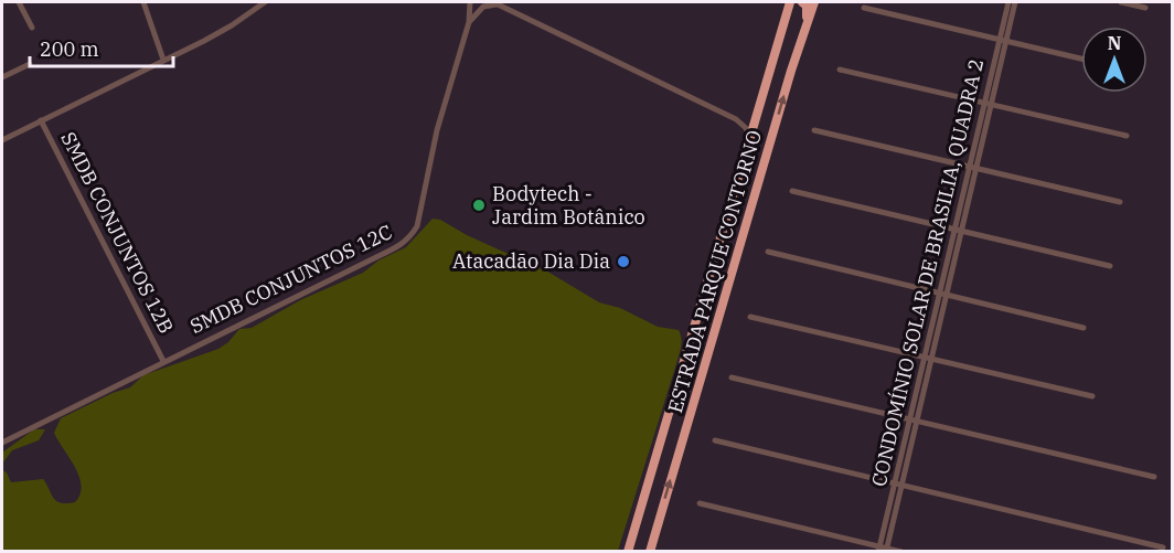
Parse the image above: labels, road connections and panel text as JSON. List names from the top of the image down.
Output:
{
  "streets": {
    "highway": ["ESTRADA PARQUE CONTORNO"],
    "street": ["SMDB CONJUNTOS 12B", "CONDOMÍNIO SOLAR DE BRASILIA, QUADRA 2", "SMDB CONJUNTOS 12C"]
  },
  "crossings": [
    ["SMDB CONJUNTOS 12B", "SMDB CONJUNTOS 12C"]
  ],
  "places": ["Bodytech - Jardim Botânico", "Atacadão Dia Dia"],
  "scale_bar": "200 m",
  "north": "top"
}
